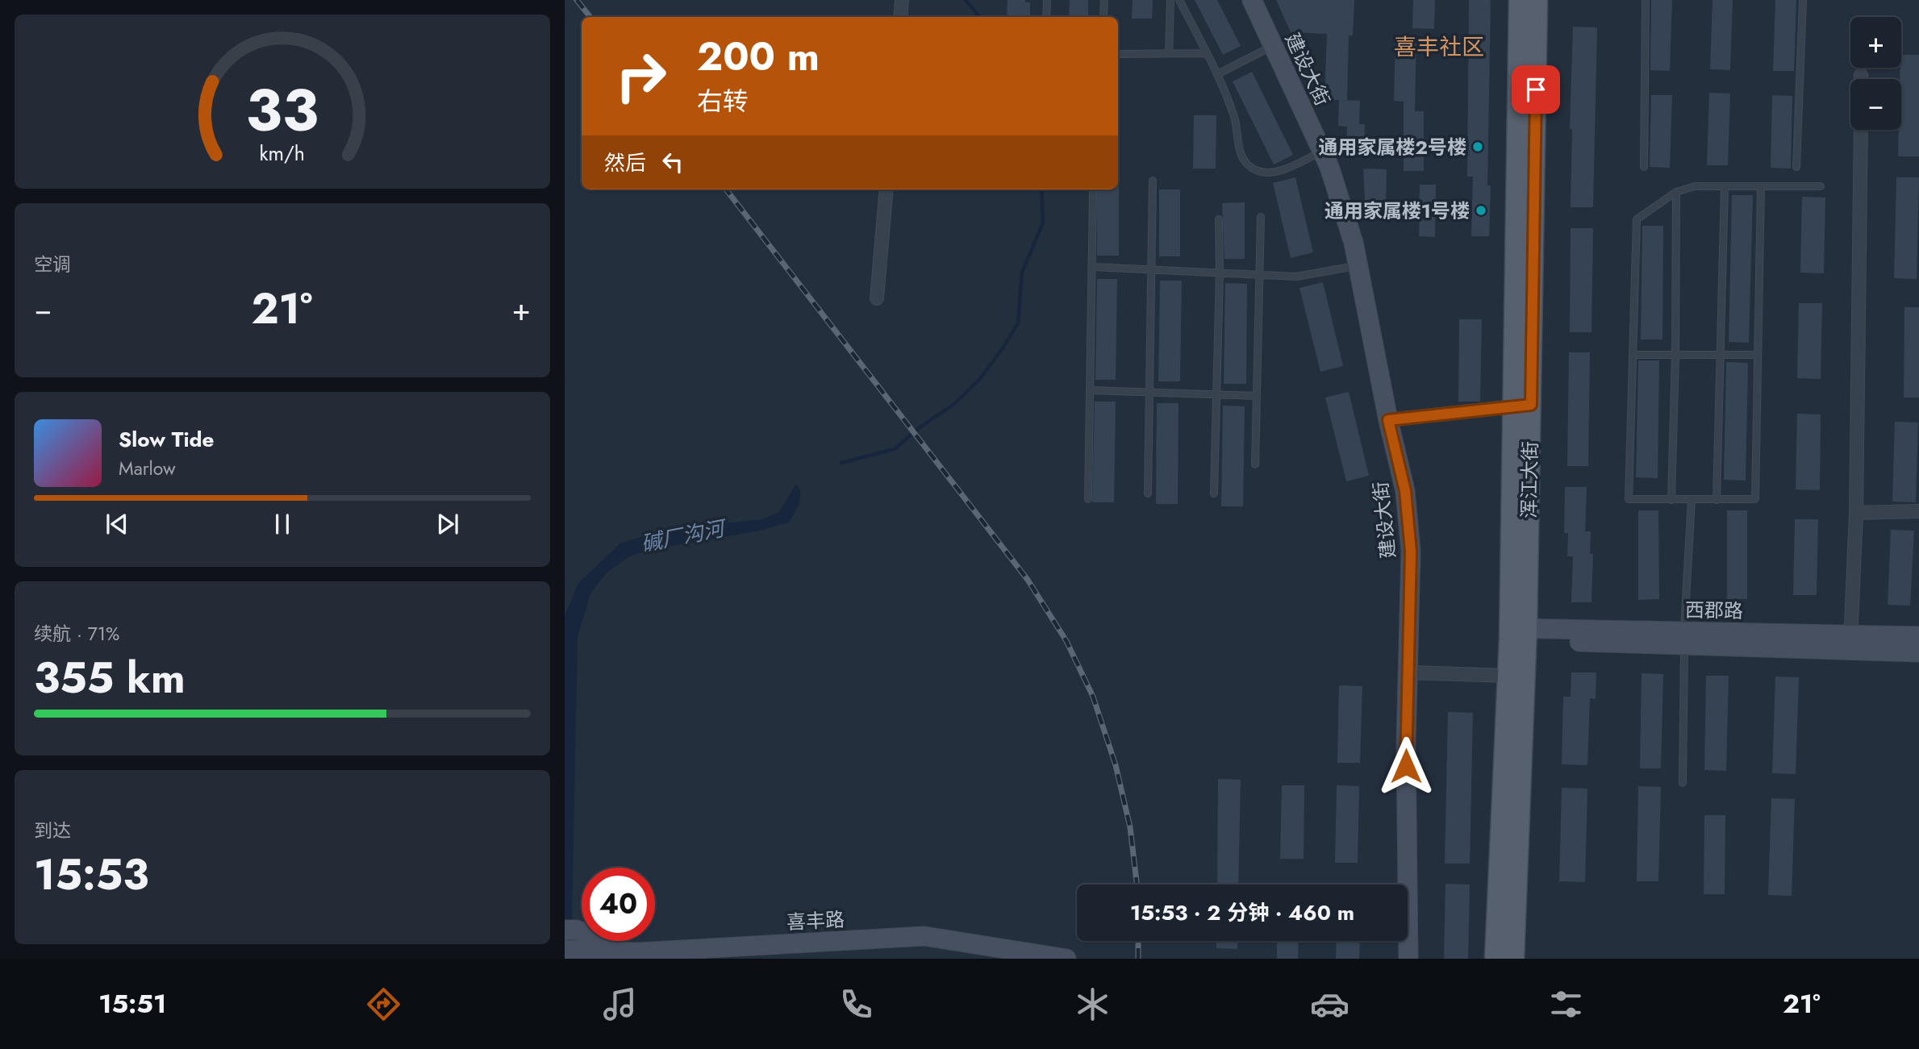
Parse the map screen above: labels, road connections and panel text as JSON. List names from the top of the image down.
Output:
{
  "streets": {
    "main road": ["浑江大街"],
    "street": ["建设大街", "西郡路", "喜丰路"]
  },
  "crossings": [
    ["浑江大街", "西郡路"]
  ],
  "districts": ["喜丰社区"],
  "water": ["碱厂沟河"],
  "places": ["通用家属楼2号楼", "通用家属楼1号楼"],
  "page": {
    "map_buttons": ["+", "−"],
    "turn": ["200 m", "右转"],
    "then": "然后",
    "tile": [
      "空调",
      ["续航 · 71%", "355 km"],
      ["到达", "15:53"]
    ],
    "heat": ["−", "21°", "+"],
    "song": ["Slow Tide", "Marlow"],
    "limit": "40",
    "trip": "15:53 · 2 分钟 · 460 m",
    "tabs": ["15:51", "21°"],
    "gauge": ["33", "km/h"]
  }
}
